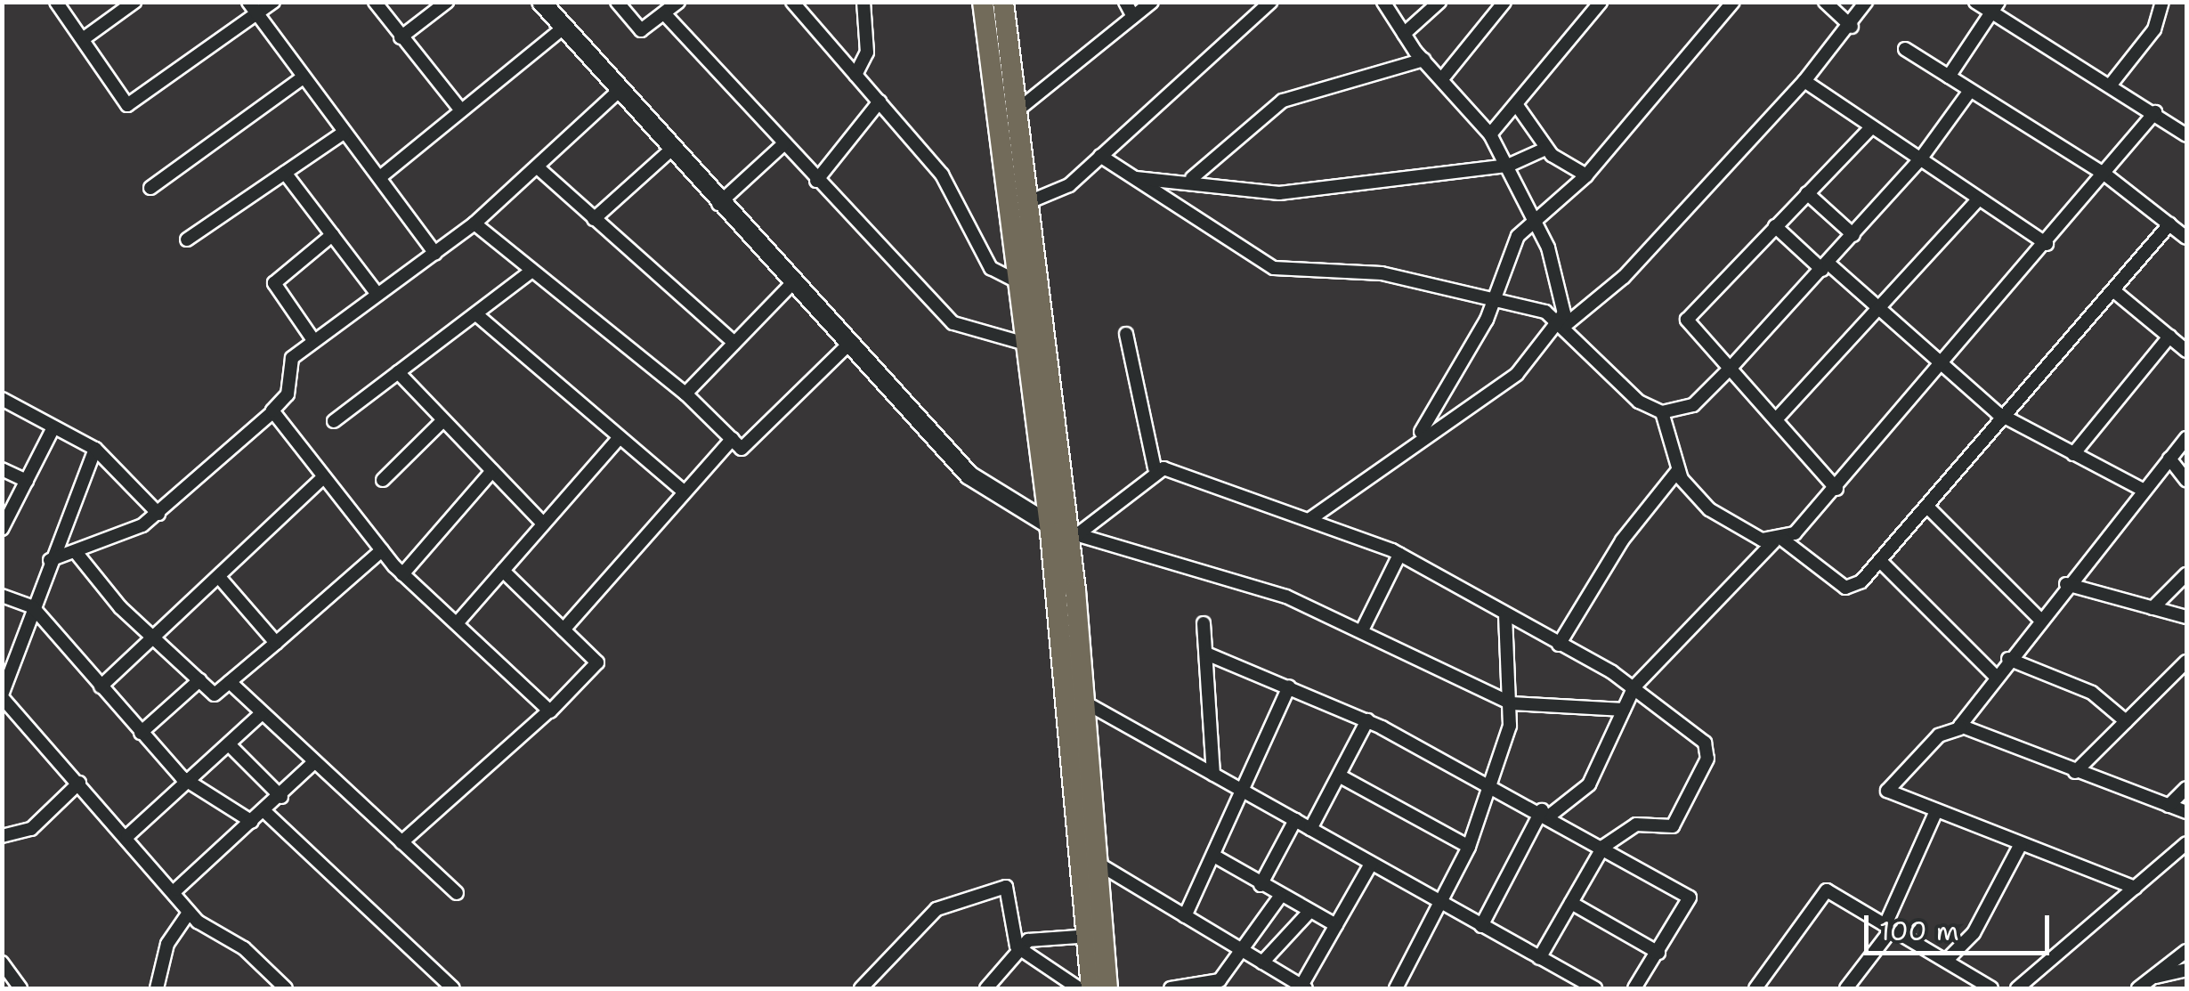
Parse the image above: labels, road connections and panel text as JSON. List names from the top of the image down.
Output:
{
  "scale_bar": "100 m"
}
